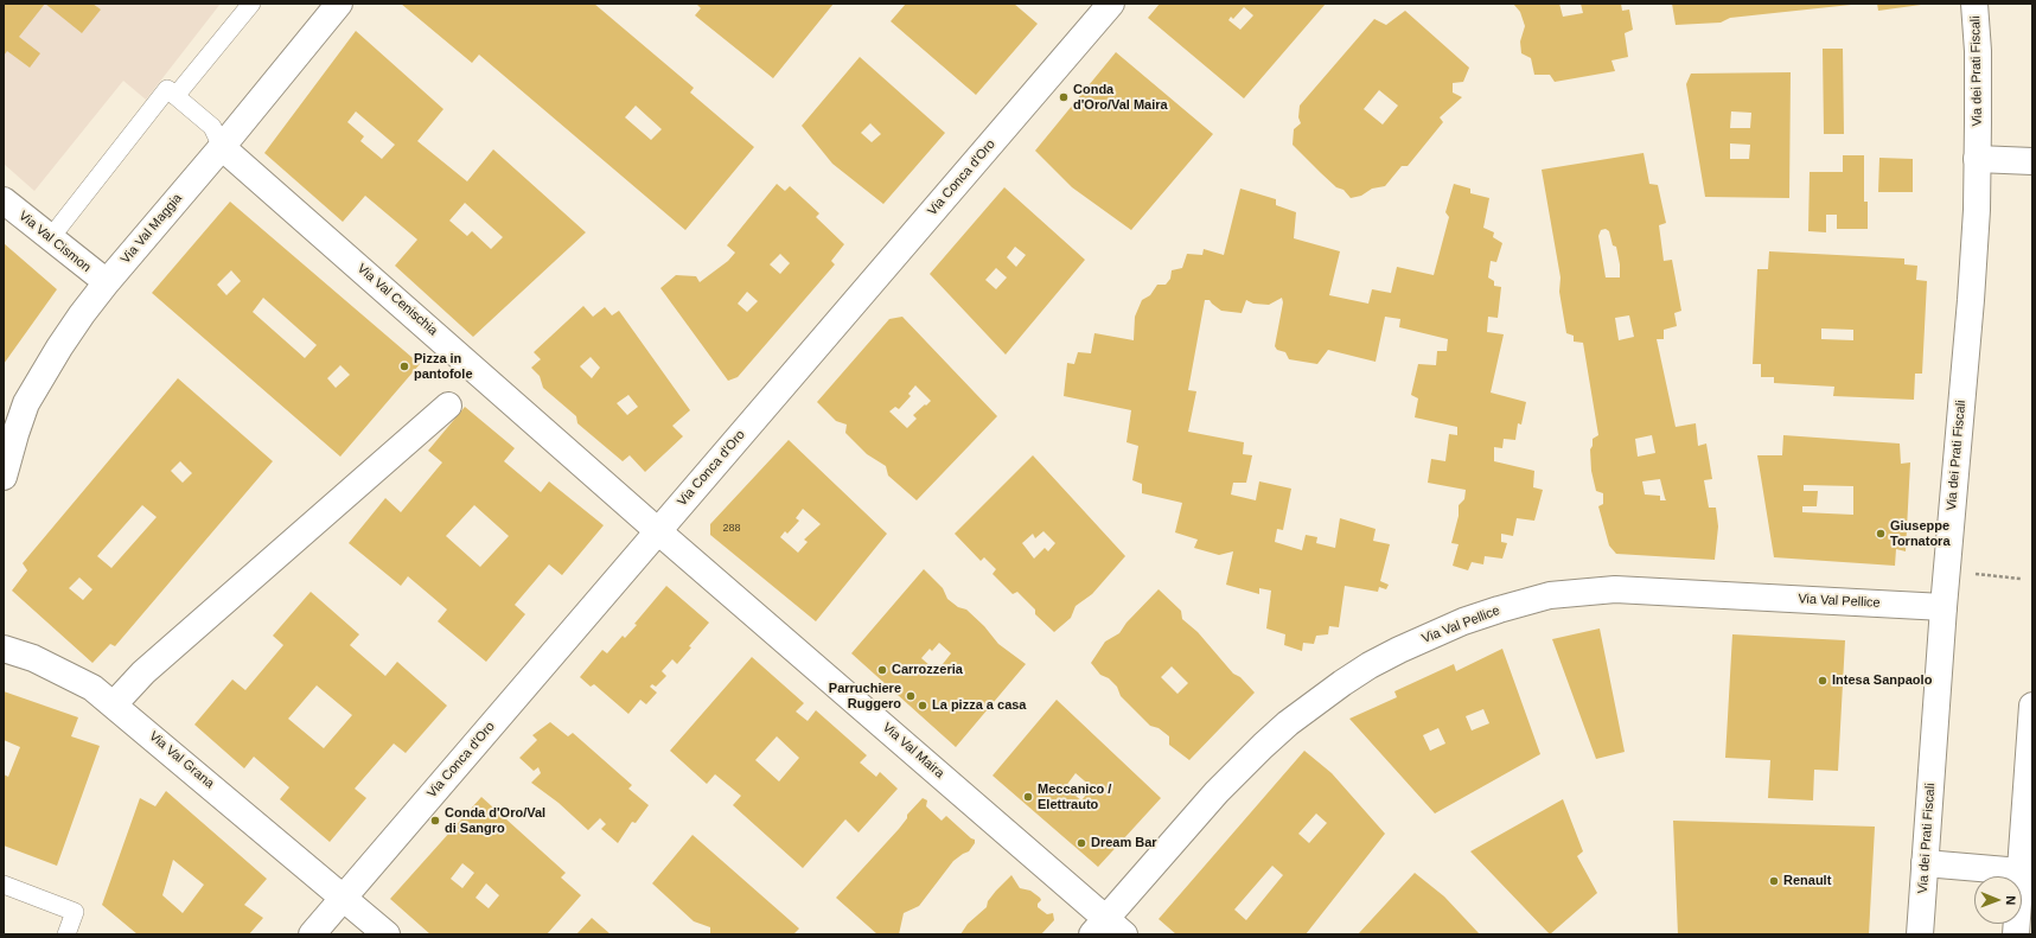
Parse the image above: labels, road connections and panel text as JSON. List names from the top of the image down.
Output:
{
  "streets": {
    "street": [
      "Via dei Prati Fiscali",
      "Via Conca d'Oro",
      "Via Val Maggia",
      "Via Val Cismon",
      "Via Val Cenischia",
      "Via Val Pellice",
      "Via Val Maira",
      "Via Val Grana"
    ]
  },
  "crossings": [
    ["Via dei Prati Fiscali", "Via Val Pellice"],
    ["Via Conca d'Oro", "Via Val Cenischia"],
    ["Via Conca d'Oro", "Via Val Maira"],
    ["Via Conca d'Oro", "Via Val Grana"],
    ["Via Val Maggia", "Via Val Cismon"],
    ["Via Val Maggia", "Via Val Cenischia"],
    ["Via Val Cenischia", "Via Val Maira"],
    ["Via Val Pellice", "Via Val Maira"]
  ],
  "places": [
    "Conda d'Oro/Val Maira",
    "Pizza in pantofole",
    "Giuseppe Tornatora",
    "Carrozzeria",
    "Intesa Sanpaolo",
    "Parruchiere Ruggero",
    "La pizza a casa",
    "Meccanico / Elettrauto",
    "Conda d'Oro/Val di Sangro",
    "Dream Bar",
    "Renault"
  ],
  "house_numbers": ["288"],
  "north": "right"
}
